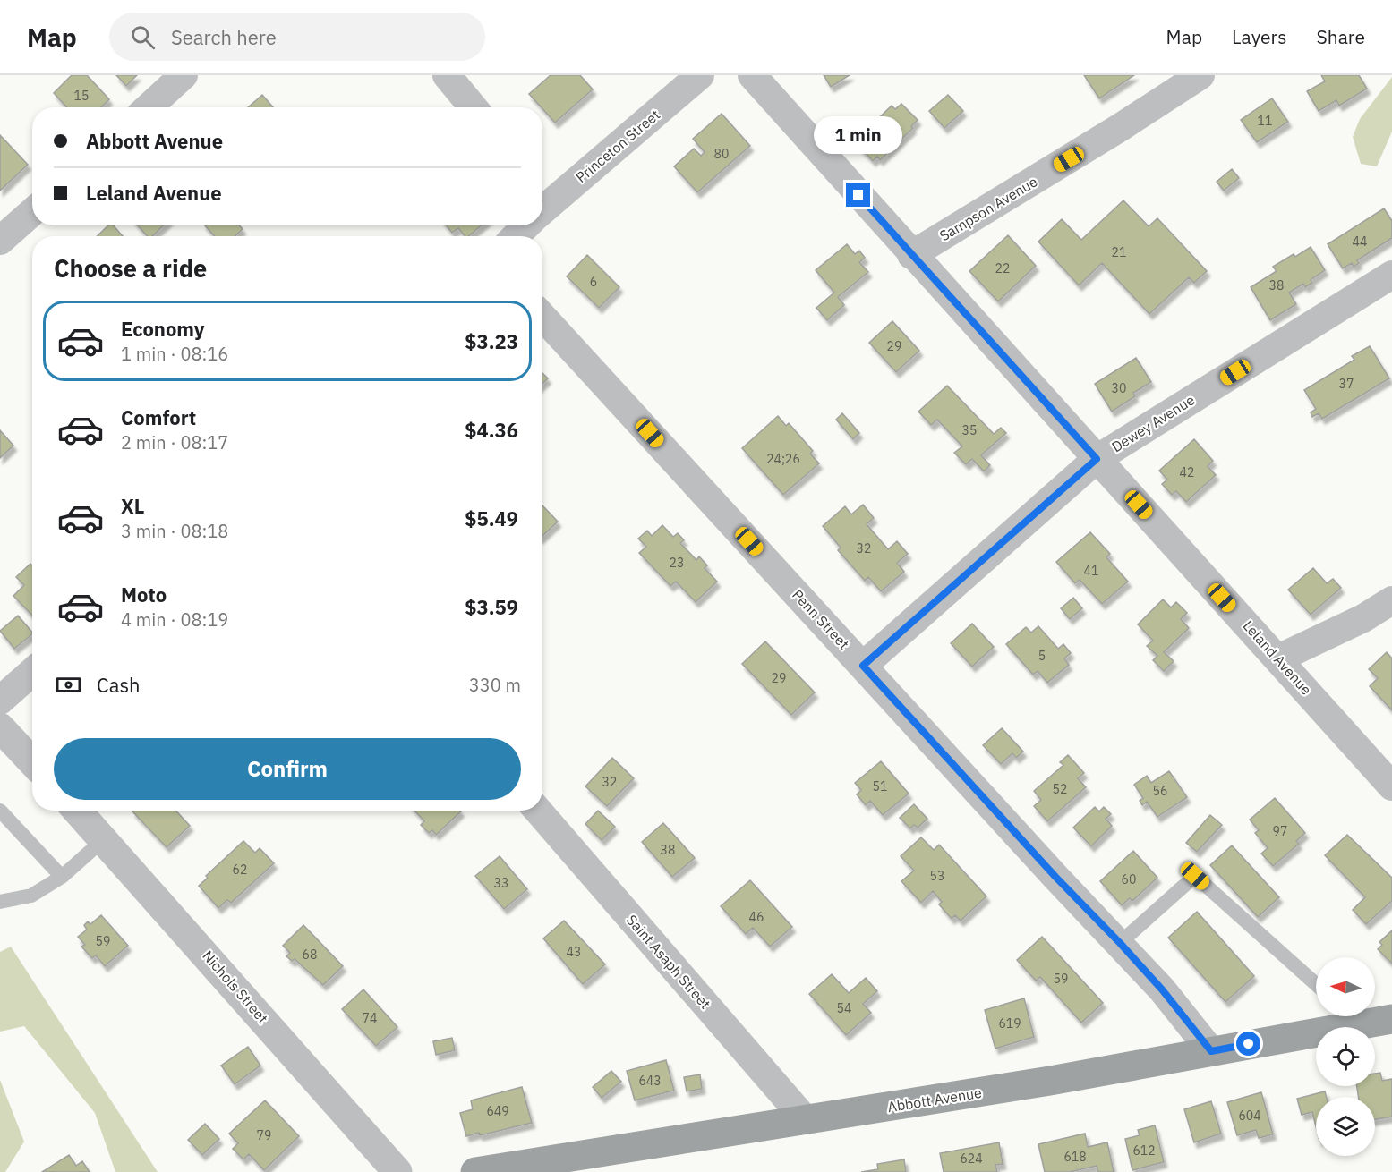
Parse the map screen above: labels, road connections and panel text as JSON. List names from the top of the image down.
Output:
{
  "streets": {
    "main road": ["Abbott Avenue"],
    "street": [
      "Princeton Street",
      "Sampson Avenue",
      "Dewey Avenue",
      "Penn Street",
      "Leland Avenue",
      "Saint Asaph Street",
      "Nichols Street"
    ]
  },
  "crossings": [
    ["Sampson Avenue", "Leland Avenue"],
    ["Dewey Avenue", "Penn Street"],
    ["Dewey Avenue", "Leland Avenue"],
    ["Penn Street", "Abbott Avenue"],
    ["Saint Asaph Street", "Abbott Avenue"]
  ],
  "house_numbers": [
    "15",
    "11",
    "80",
    "44",
    "21",
    "22",
    "6",
    "38",
    "29",
    "37",
    "30",
    "35",
    "24;26",
    "42",
    "32",
    "23",
    "41",
    "5",
    "29",
    "32",
    "51",
    "52",
    "56",
    "97",
    "38",
    "62",
    "53",
    "60",
    "33",
    "46",
    "59",
    "43",
    "68",
    "59",
    "54",
    "74",
    "619",
    "643",
    "649",
    "604",
    "79",
    "612",
    "618",
    "624"
  ],
  "north": "left",
  "page": {
    "header": "Map",
    "search": "Search here",
    "nav": ["Map", "Layers", "Share"],
    "banner": ["Abbott Avenue", "Leland Avenue"],
    "bubble": "1 min",
    "heading": "Choose a ride",
    "list": [
      {
        "name": "Economy",
        "note": "1 min · 08:16",
        "value": "$3.23"
      },
      {
        "name": "Comfort",
        "note": "2 min · 08:17",
        "value": "$4.36"
      },
      {
        "name": "XL",
        "note": "3 min · 08:18",
        "value": "$5.49"
      },
      {
        "name": "Moto",
        "note": "4 min · 08:19",
        "value": "$3.59"
      }
    ],
    "pay": ["Cash", "330 m"],
    "buttons": "Confirm"
  }
}
